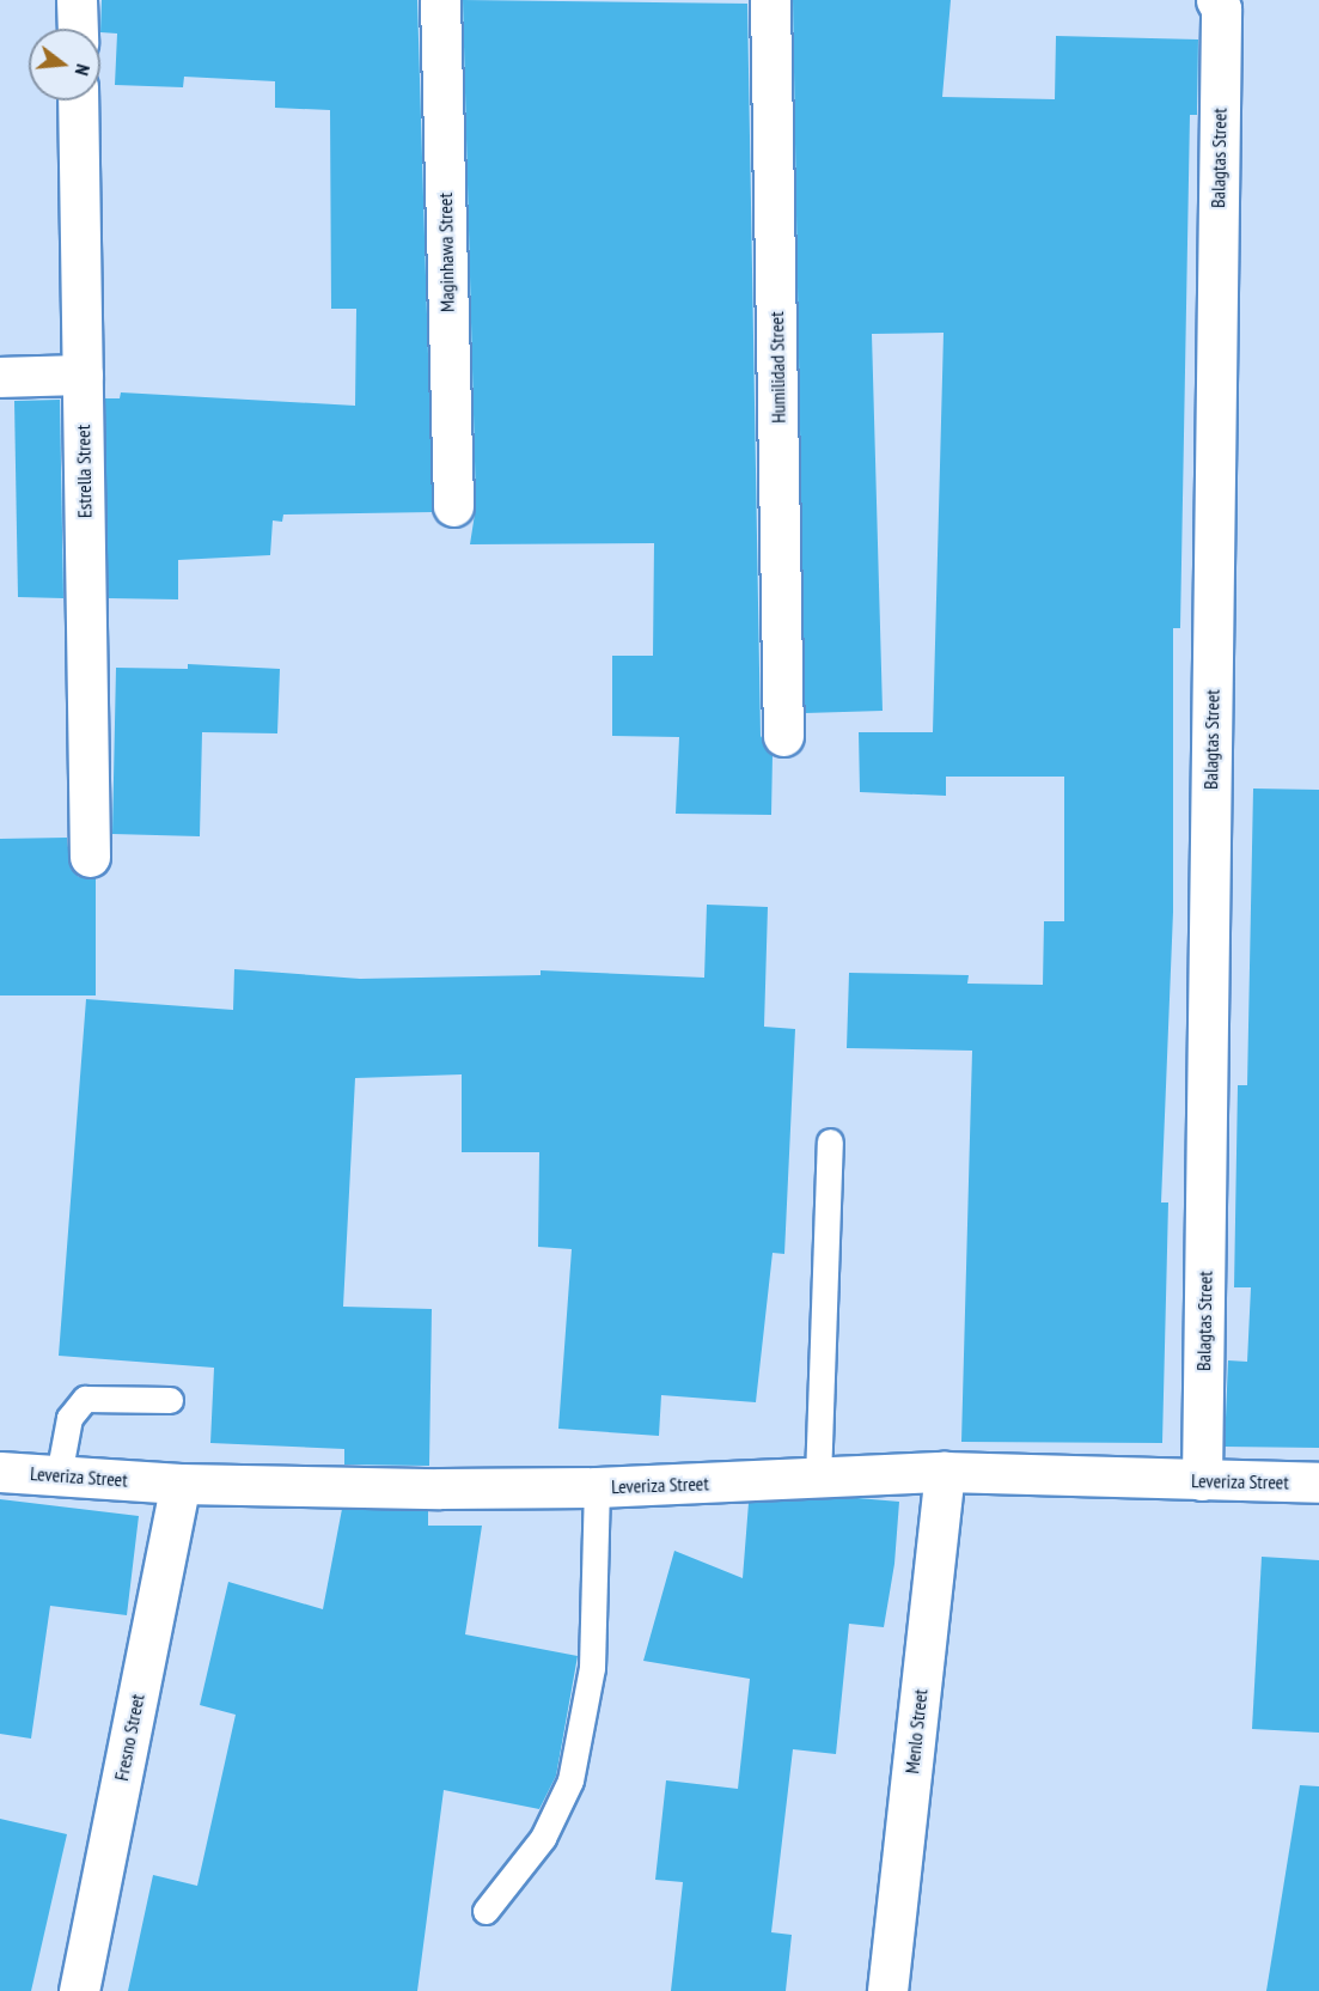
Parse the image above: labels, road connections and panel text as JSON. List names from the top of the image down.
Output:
{
  "streets": {
    "street": [
      "Balagtas Street",
      "Maginhawa Street",
      "Humilidad Street",
      "Estrella Street",
      "Leveriza Street",
      "Menlo Street",
      "Fresno Street"
    ]
  },
  "crossings": [
    ["Balagtas Street", "Leveriza Street"],
    ["Leveriza Street", "Menlo Street"],
    ["Leveriza Street", "Fresno Street"]
  ],
  "north": "right"
}
